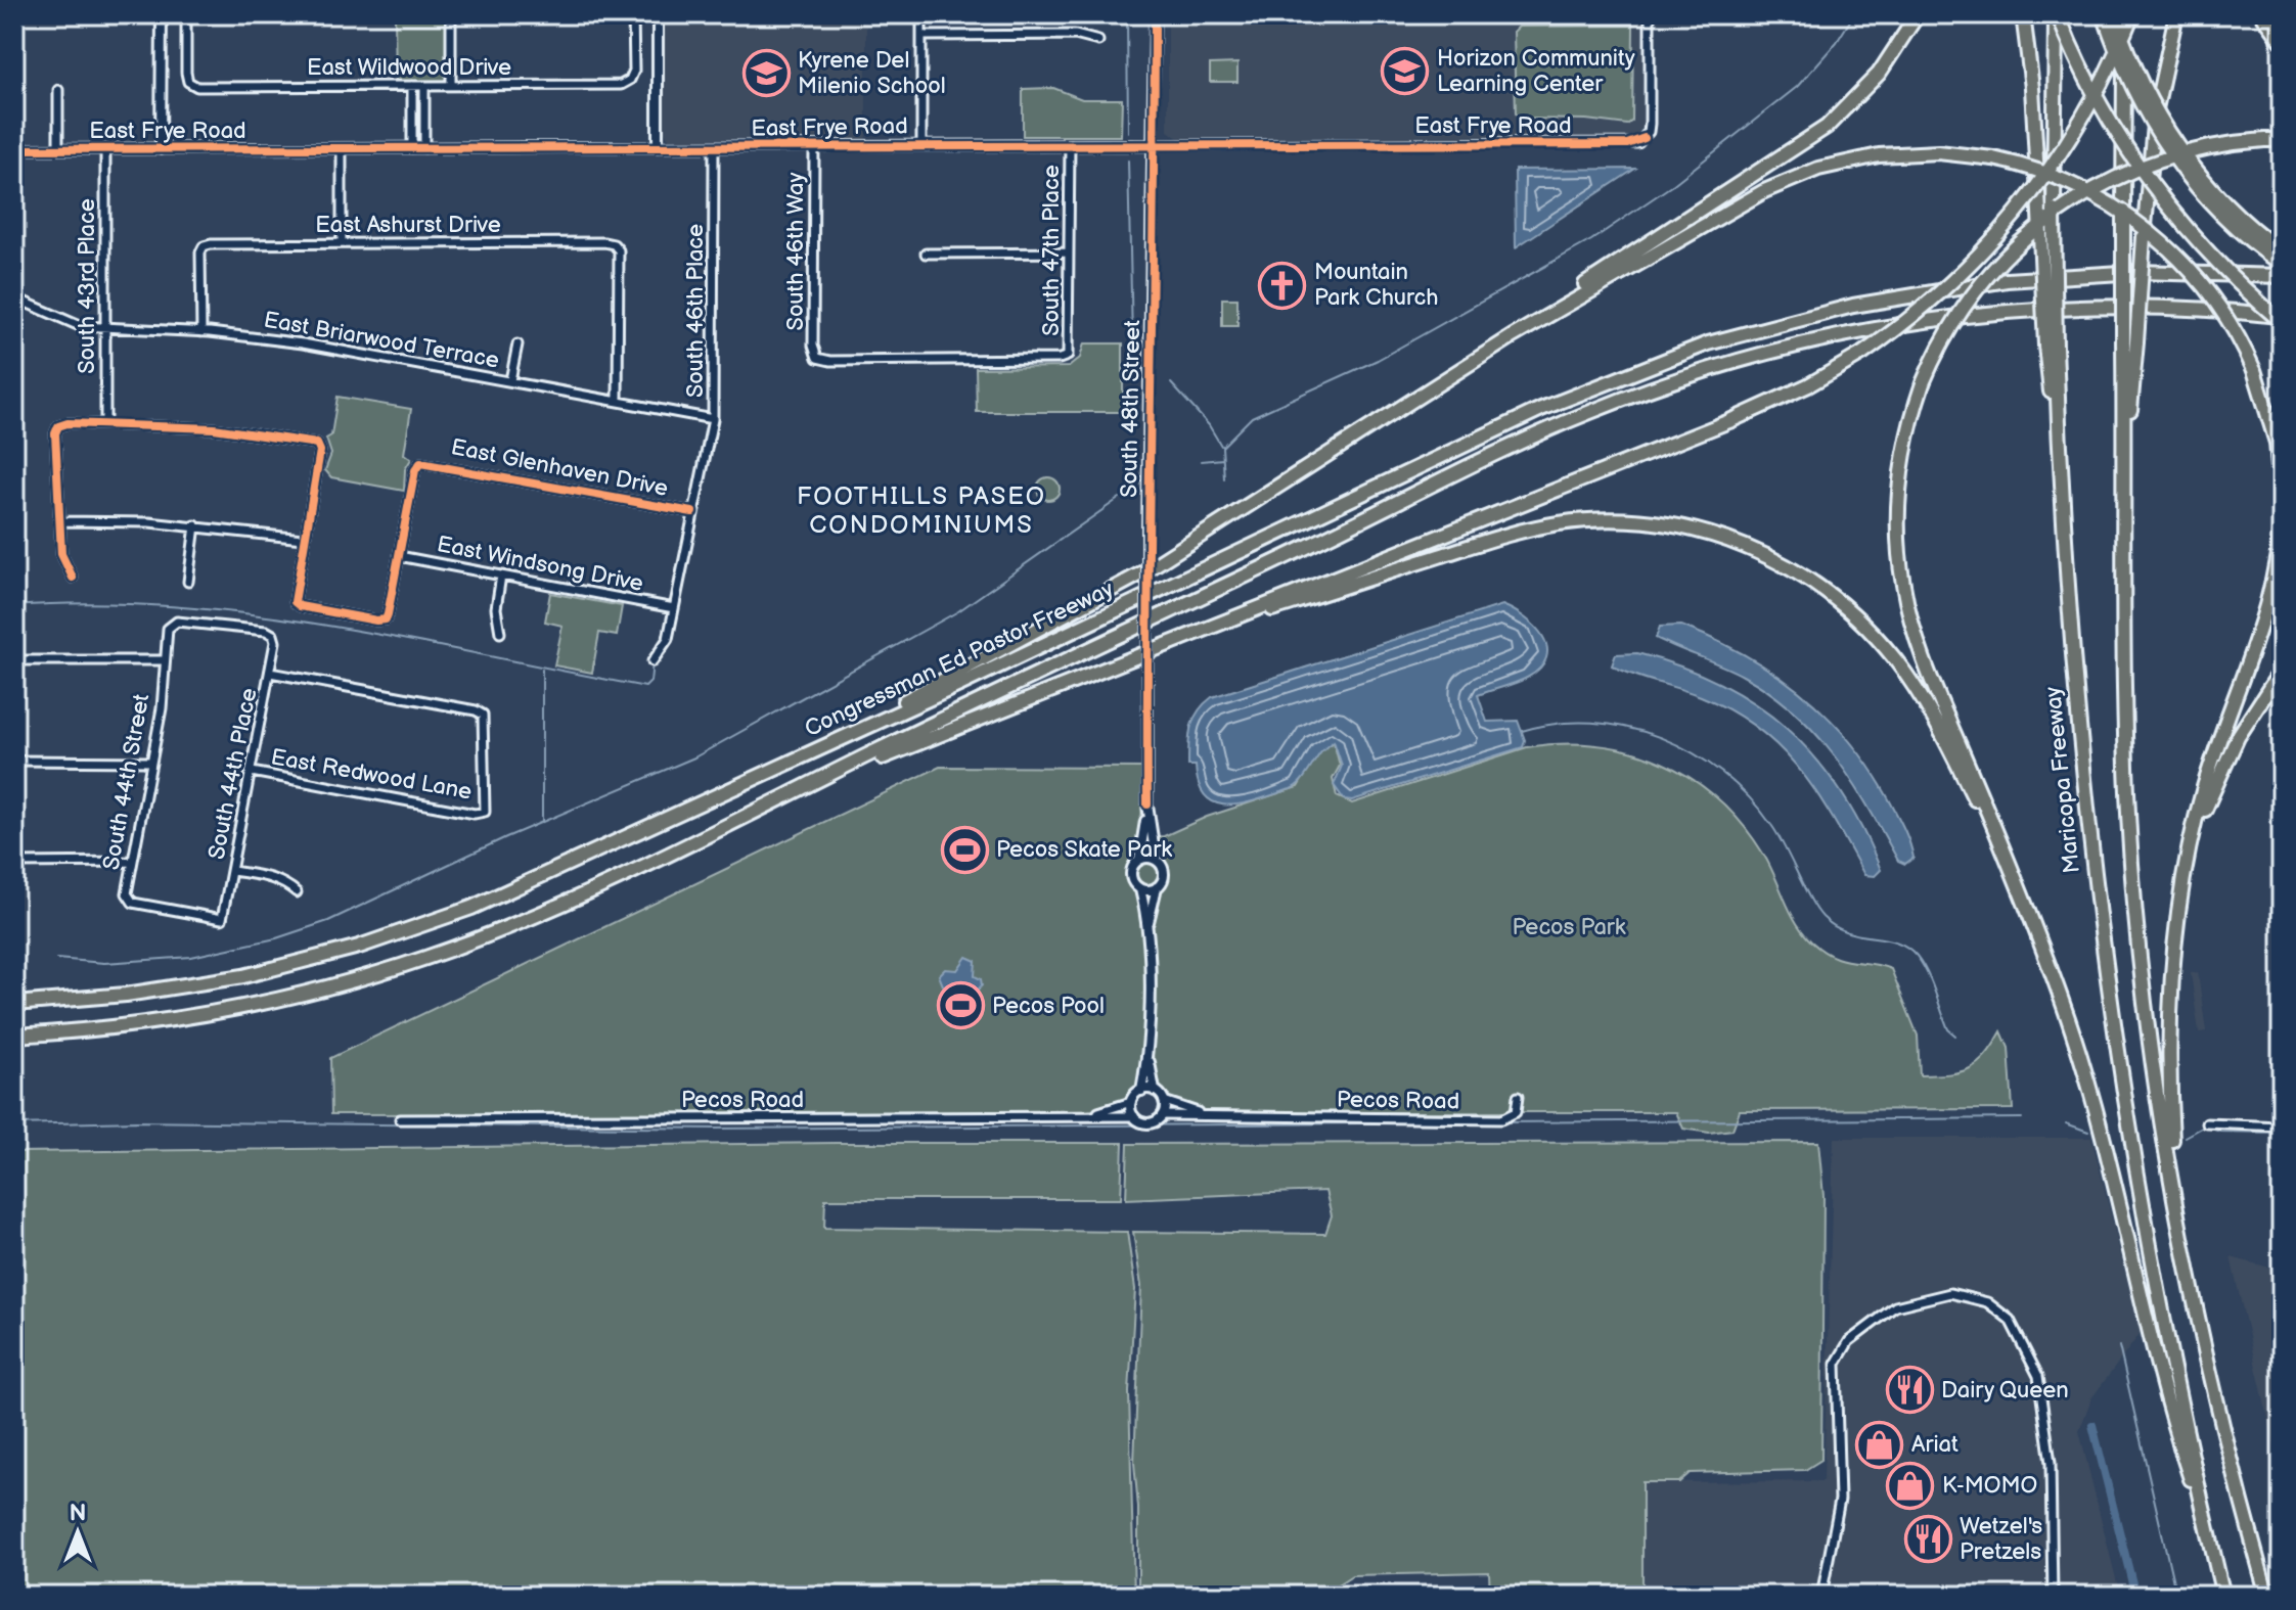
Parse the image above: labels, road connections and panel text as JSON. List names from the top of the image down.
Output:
{
  "streets": {
    "highway": ["Congressman Ed Pastor Freeway", "Maricopa Freeway"],
    "street": [
      "East Wildwood Drive",
      "East Frye Road",
      "East Ashurst Drive",
      "South 47th Place",
      "South 46th Way",
      "South 43rd Place",
      "South 46th Place",
      "East Briarwood Terrace",
      "South 48th Street",
      "East Glenhaven Drive",
      "East Windsong Drive",
      "South 44th Place",
      "East Redwood Lane",
      "South 44th Street",
      "Pecos Road"
    ]
  },
  "crossings": [
    ["East Frye Road", "South 47th Place"],
    ["East Frye Road", "South 46th Way"],
    ["East Frye Road", "South 43rd Place"],
    ["East Frye Road", "South 46th Place"],
    ["East Frye Road", "South 48th Street"],
    ["East Ashurst Drive", "East Briarwood Terrace"],
    ["South 47th Place", "South 46th Way"],
    ["South 43rd Place", "East Briarwood Terrace"],
    ["South 46th Place", "East Briarwood Terrace"],
    ["South 46th Place", "East Glenhaven Drive"],
    ["South 46th Place", "East Windsong Drive"],
    ["East Glenhaven Drive", "East Windsong Drive"],
    ["South 44th Place", "East Redwood Lane"],
    ["South 44th Place", "South 44th Street"]
  ],
  "districts": ["FOOTHILLS PASEO CONDOMINIUMS"],
  "parks": ["Pecos Park"],
  "places": {
    "school or university": ["Horizon Community Learning Center", "Kyrene Del Milenio School"],
    "church": ["Mountain Park Church"],
    "sports": ["Pecos Skate Park", "Pecos Pool"],
    "restaurant": ["Dairy Queen", "Wetzel's Pretzels"],
    "shop": ["Ariat", "K-MOMO"]
  },
  "north": "top"
}
